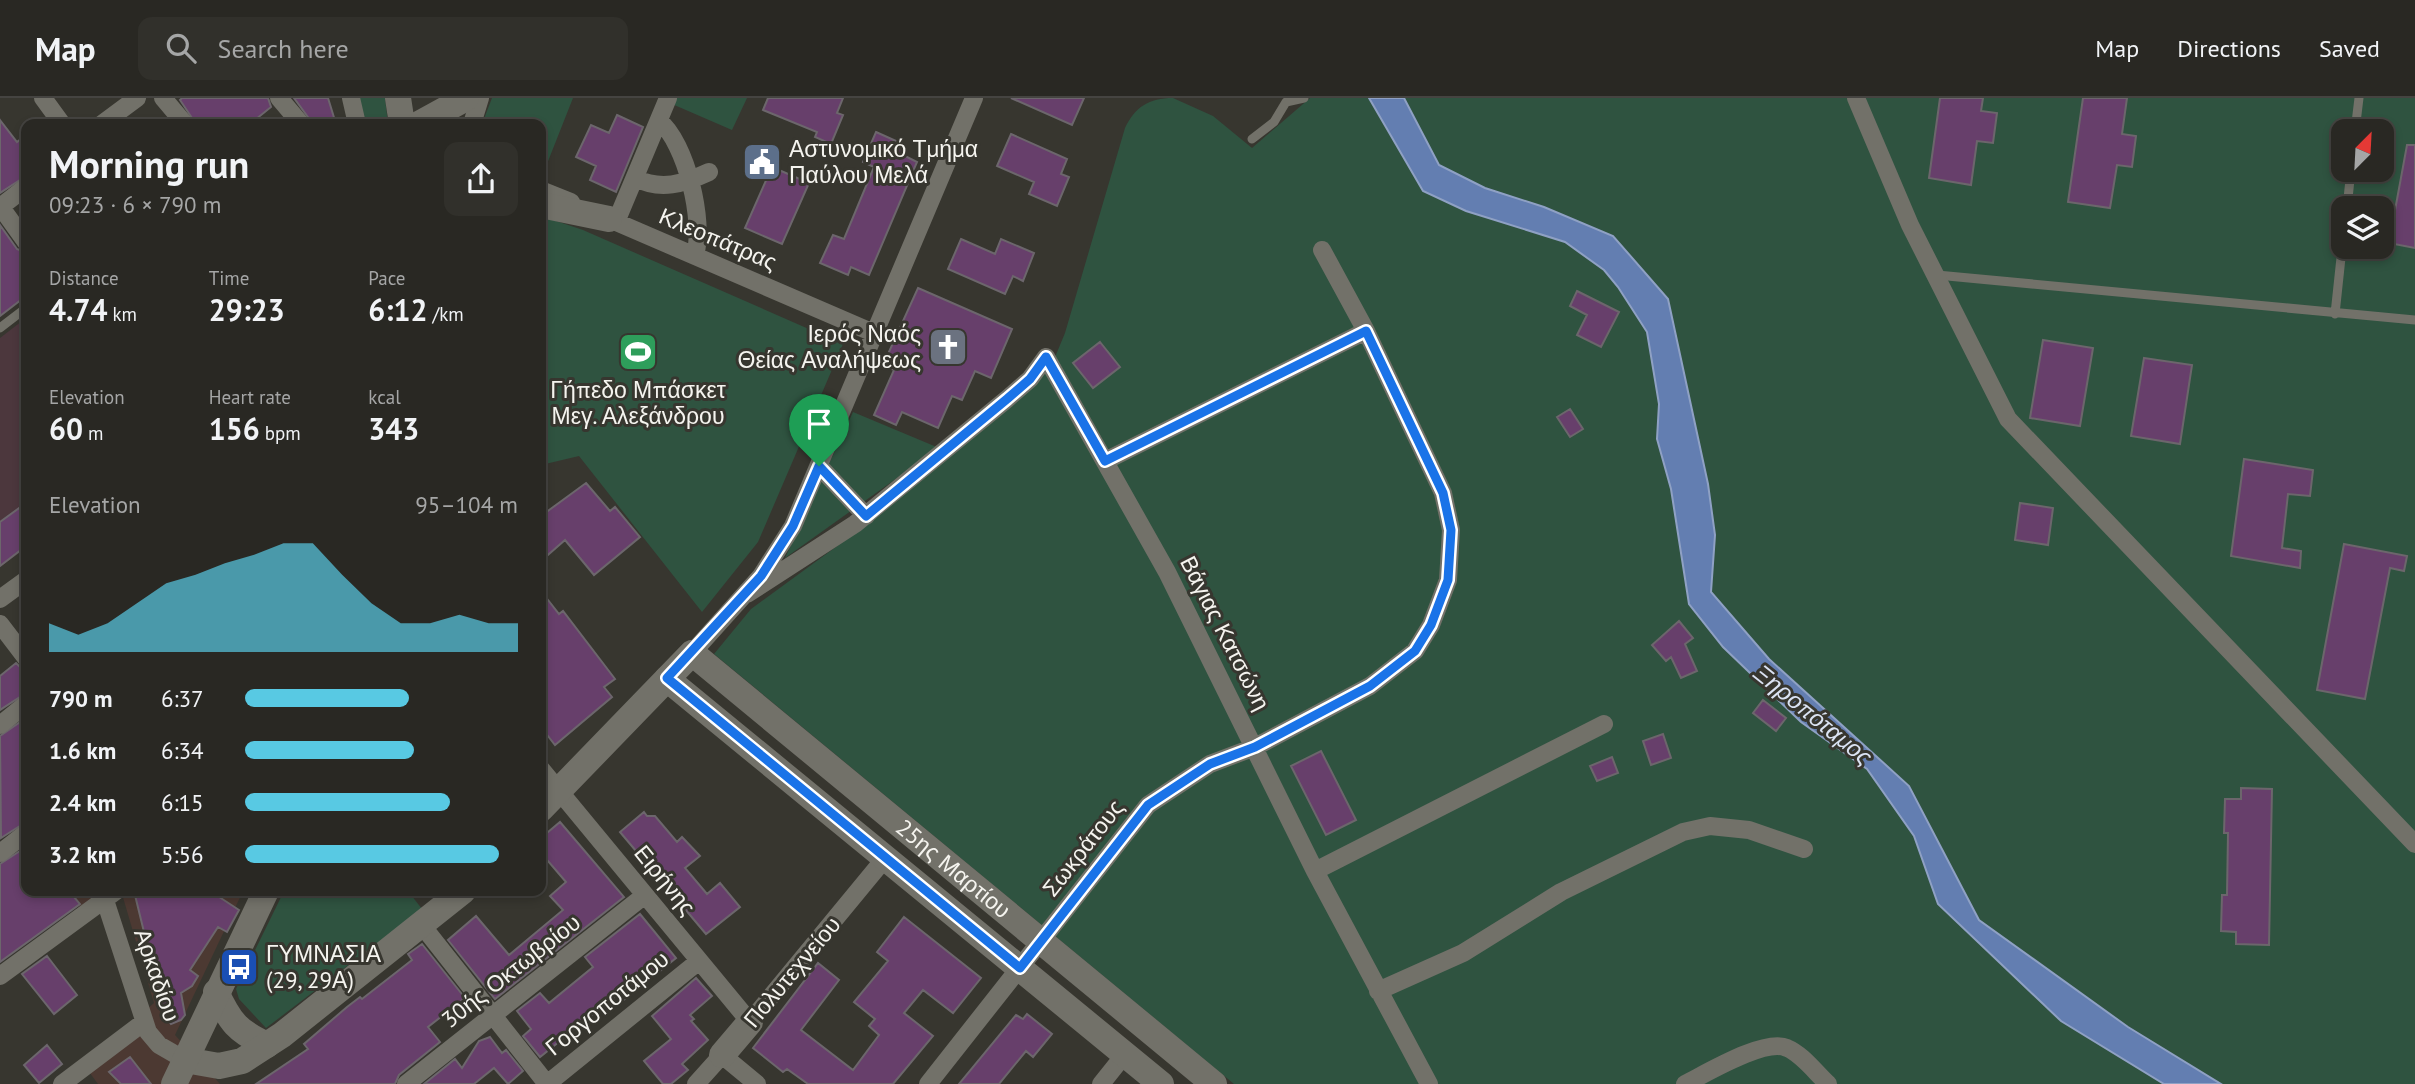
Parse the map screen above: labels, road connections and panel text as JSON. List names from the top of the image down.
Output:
{
  "streets": {
    "street": [
      "Κλεοπάτρας",
      "Βάγιας Κατσώνη",
      "Σωκράτους",
      "25ης Μαρτίου",
      "Ειρήνης",
      "30ής Οκτωβρίου",
      "Πολυτεχνείου",
      "Αρκαδίου",
      "Γοργοποτάμου"
    ]
  },
  "crossings": [
    ["Βάγιας Κατσώνη", "Σωκράτους"],
    ["Σωκράτους", "25ης Μαρτίου"],
    ["25ης Μαρτίου", "Πολυτεχνείου"],
    ["Ειρήνης", "30ής Οκτωβρίου"],
    ["Ειρήνης", "Πολυτεχνείου"],
    ["Ειρήνης", "Γοργοποτάμου"]
  ],
  "water": ["Ξηροπόταμος"],
  "places": {
    "public building": ["Αστυνομικό Τμήμα Παύλου Μελά"],
    "church": ["Ιερός Ναός Θείας Αναλήψεως"],
    "sports": ["Γήπεδο Μπάσκετ Μεγ. Αλεξάνδρου"],
    "bus stop": ["ΓΥΜΝΑΣΙΑ (29, 29Α)"]
  },
  "north": "top right",
  "page": {
    "header": "Map",
    "search": "Search here",
    "nav": ["Map", "Directions", "Saved"],
    "heading": ["Morning run", "09:23 · 6 × 790 m"],
    "stats": [
      ["Distance", "4.74 km"],
      ["Time", "29:23"],
      ["Pace", "6:12 /km"],
      ["Elevation", "60 m"],
      ["Heart rate", "156 bpm"],
      ["kcal", "343"]
    ],
    "chart": ["Elevation", "95–104 m"],
    "list": [
      {
        "name": "790 m",
        "note": "6:37"
      },
      {
        "name": "1.6 km",
        "note": "6:34"
      },
      {
        "name": "2.4 km",
        "note": "6:15"
      },
      {
        "name": "3.2 km",
        "note": "5:56"
      }
    ]
  }
}
